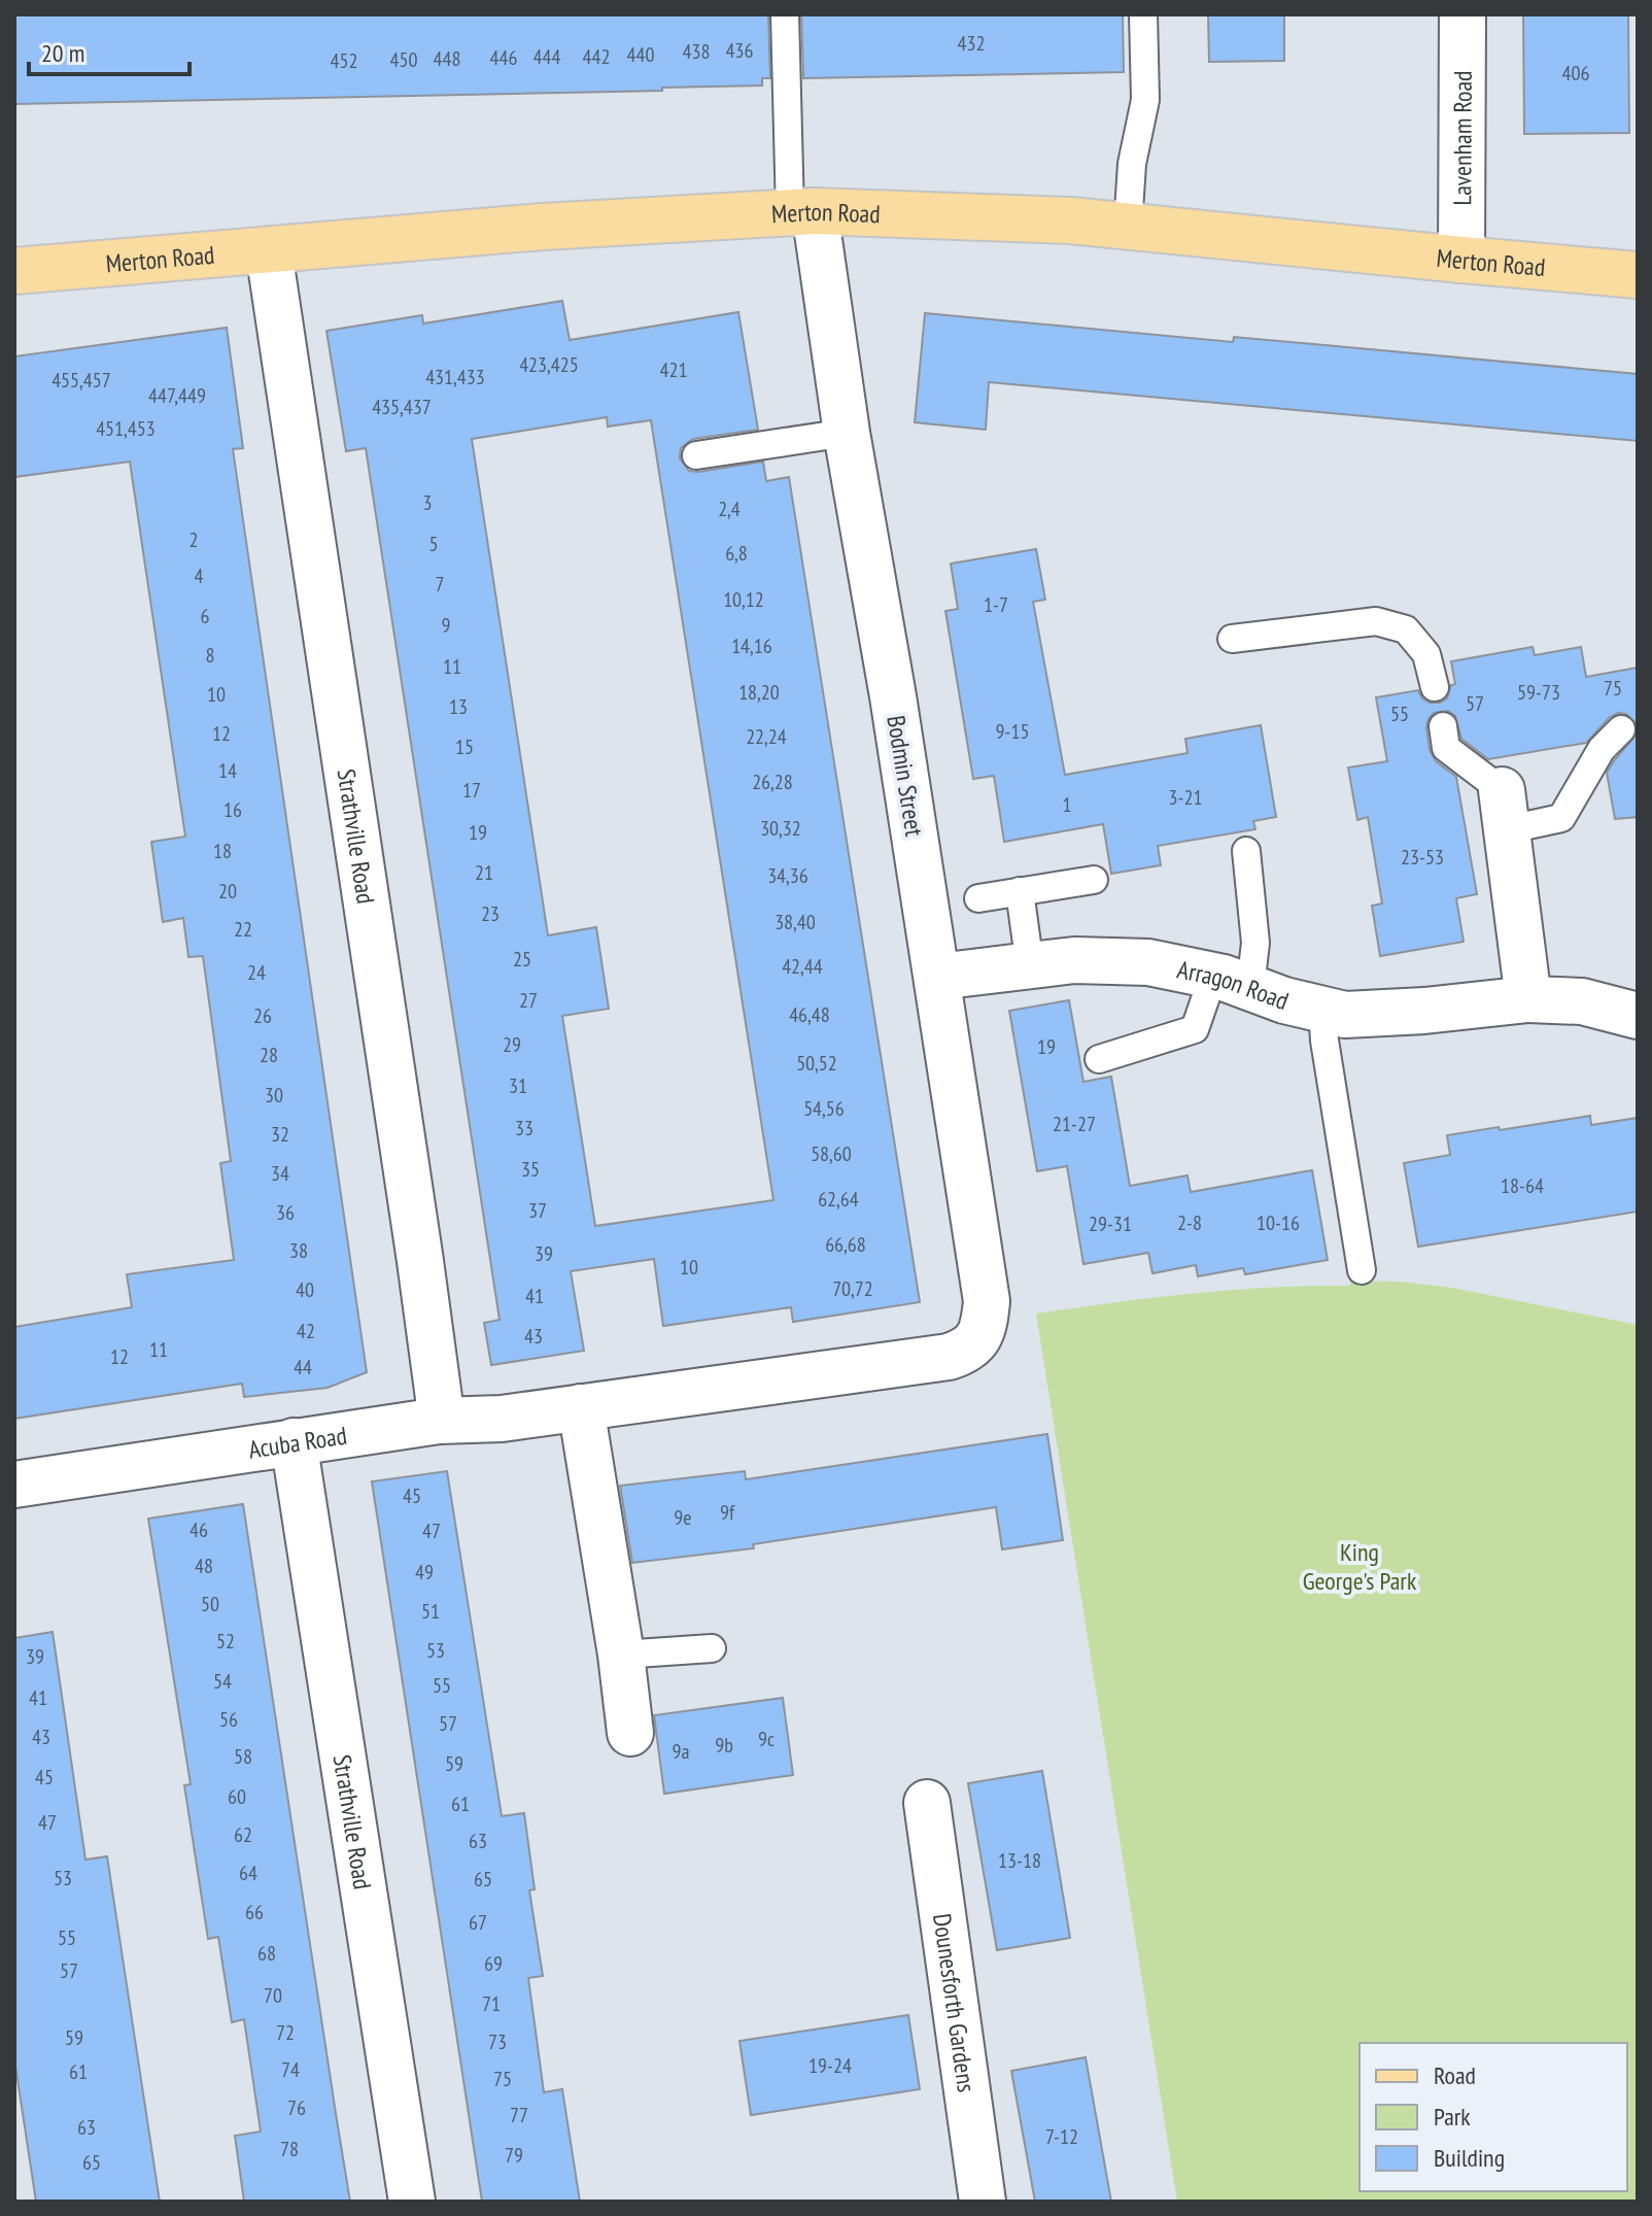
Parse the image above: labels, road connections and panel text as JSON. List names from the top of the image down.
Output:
{
  "streets": {
    "main road": ["Merton Road"],
    "street": [
      "Lavenham Road",
      "Bodmin Street",
      "Strathville Road",
      "Arragon Road",
      "Acuba Road",
      "Dounesforth Gardens"
    ]
  },
  "crossings": [
    ["Lavenham Road", "Merton Road"],
    ["Merton Road", "Bodmin Street"],
    ["Merton Road", "Strathville Road"],
    ["Bodmin Street", "Arragon Road"],
    ["Bodmin Street", "Acuba Road"],
    ["Strathville Road", "Acuba Road"]
  ],
  "parks": ["King George's Park"],
  "house_numbers": [
    "432",
    "436",
    "438",
    "440",
    "444",
    "442",
    "446",
    "448",
    "450",
    "452",
    "406",
    "423,425",
    "421",
    "431,433",
    "455,457",
    "447,449",
    "435,437",
    "451,453",
    "3",
    "2,4",
    "2",
    "5",
    "6,8",
    "4",
    "7",
    "10,12",
    "1-7",
    "6",
    "9",
    "14,16",
    "8",
    "11",
    "75",
    "18,20",
    "59-73",
    "10",
    "57",
    "13",
    "55",
    "9-15",
    "12",
    "22,24",
    "15",
    "14",
    "26,28",
    "17",
    "3-21",
    "1",
    "16",
    "30,32",
    "19",
    "18",
    "23-53",
    "21",
    "34,36",
    "20",
    "23",
    "38,40",
    "22",
    "25",
    "42,44",
    "24",
    "27",
    "46,48",
    "26",
    "29",
    "19",
    "28",
    "50,52",
    "31",
    "30",
    "54,56",
    "21-27",
    "33",
    "32",
    "58,60",
    "35",
    "34",
    "18-64",
    "62,64",
    "37",
    "36",
    "2-8",
    "10-16",
    "29-31",
    "66,68",
    "38",
    "39",
    "10",
    "70,72",
    "40",
    "41",
    "42",
    "43",
    "11",
    "12",
    "44",
    "45",
    "9f",
    "9e",
    "46",
    "47",
    "48",
    "49",
    "50",
    "51",
    "52",
    "53",
    "39",
    "54",
    "55",
    "41",
    "56",
    "57",
    "43",
    "9c",
    "9b",
    "9a",
    "58",
    "59",
    "45",
    "60",
    "61",
    "47",
    "62",
    "63",
    "13-18",
    "64",
    "53",
    "65",
    "66",
    "67",
    "55",
    "68",
    "69",
    "57",
    "70",
    "71",
    "72",
    "59",
    "73",
    "19-24",
    "74",
    "61",
    "75",
    "76",
    "77",
    "63",
    "7-12",
    "78",
    "79",
    "65"
  ],
  "legend": ["Road", "Park", "Building"],
  "scale_bar": "20 m"
}
